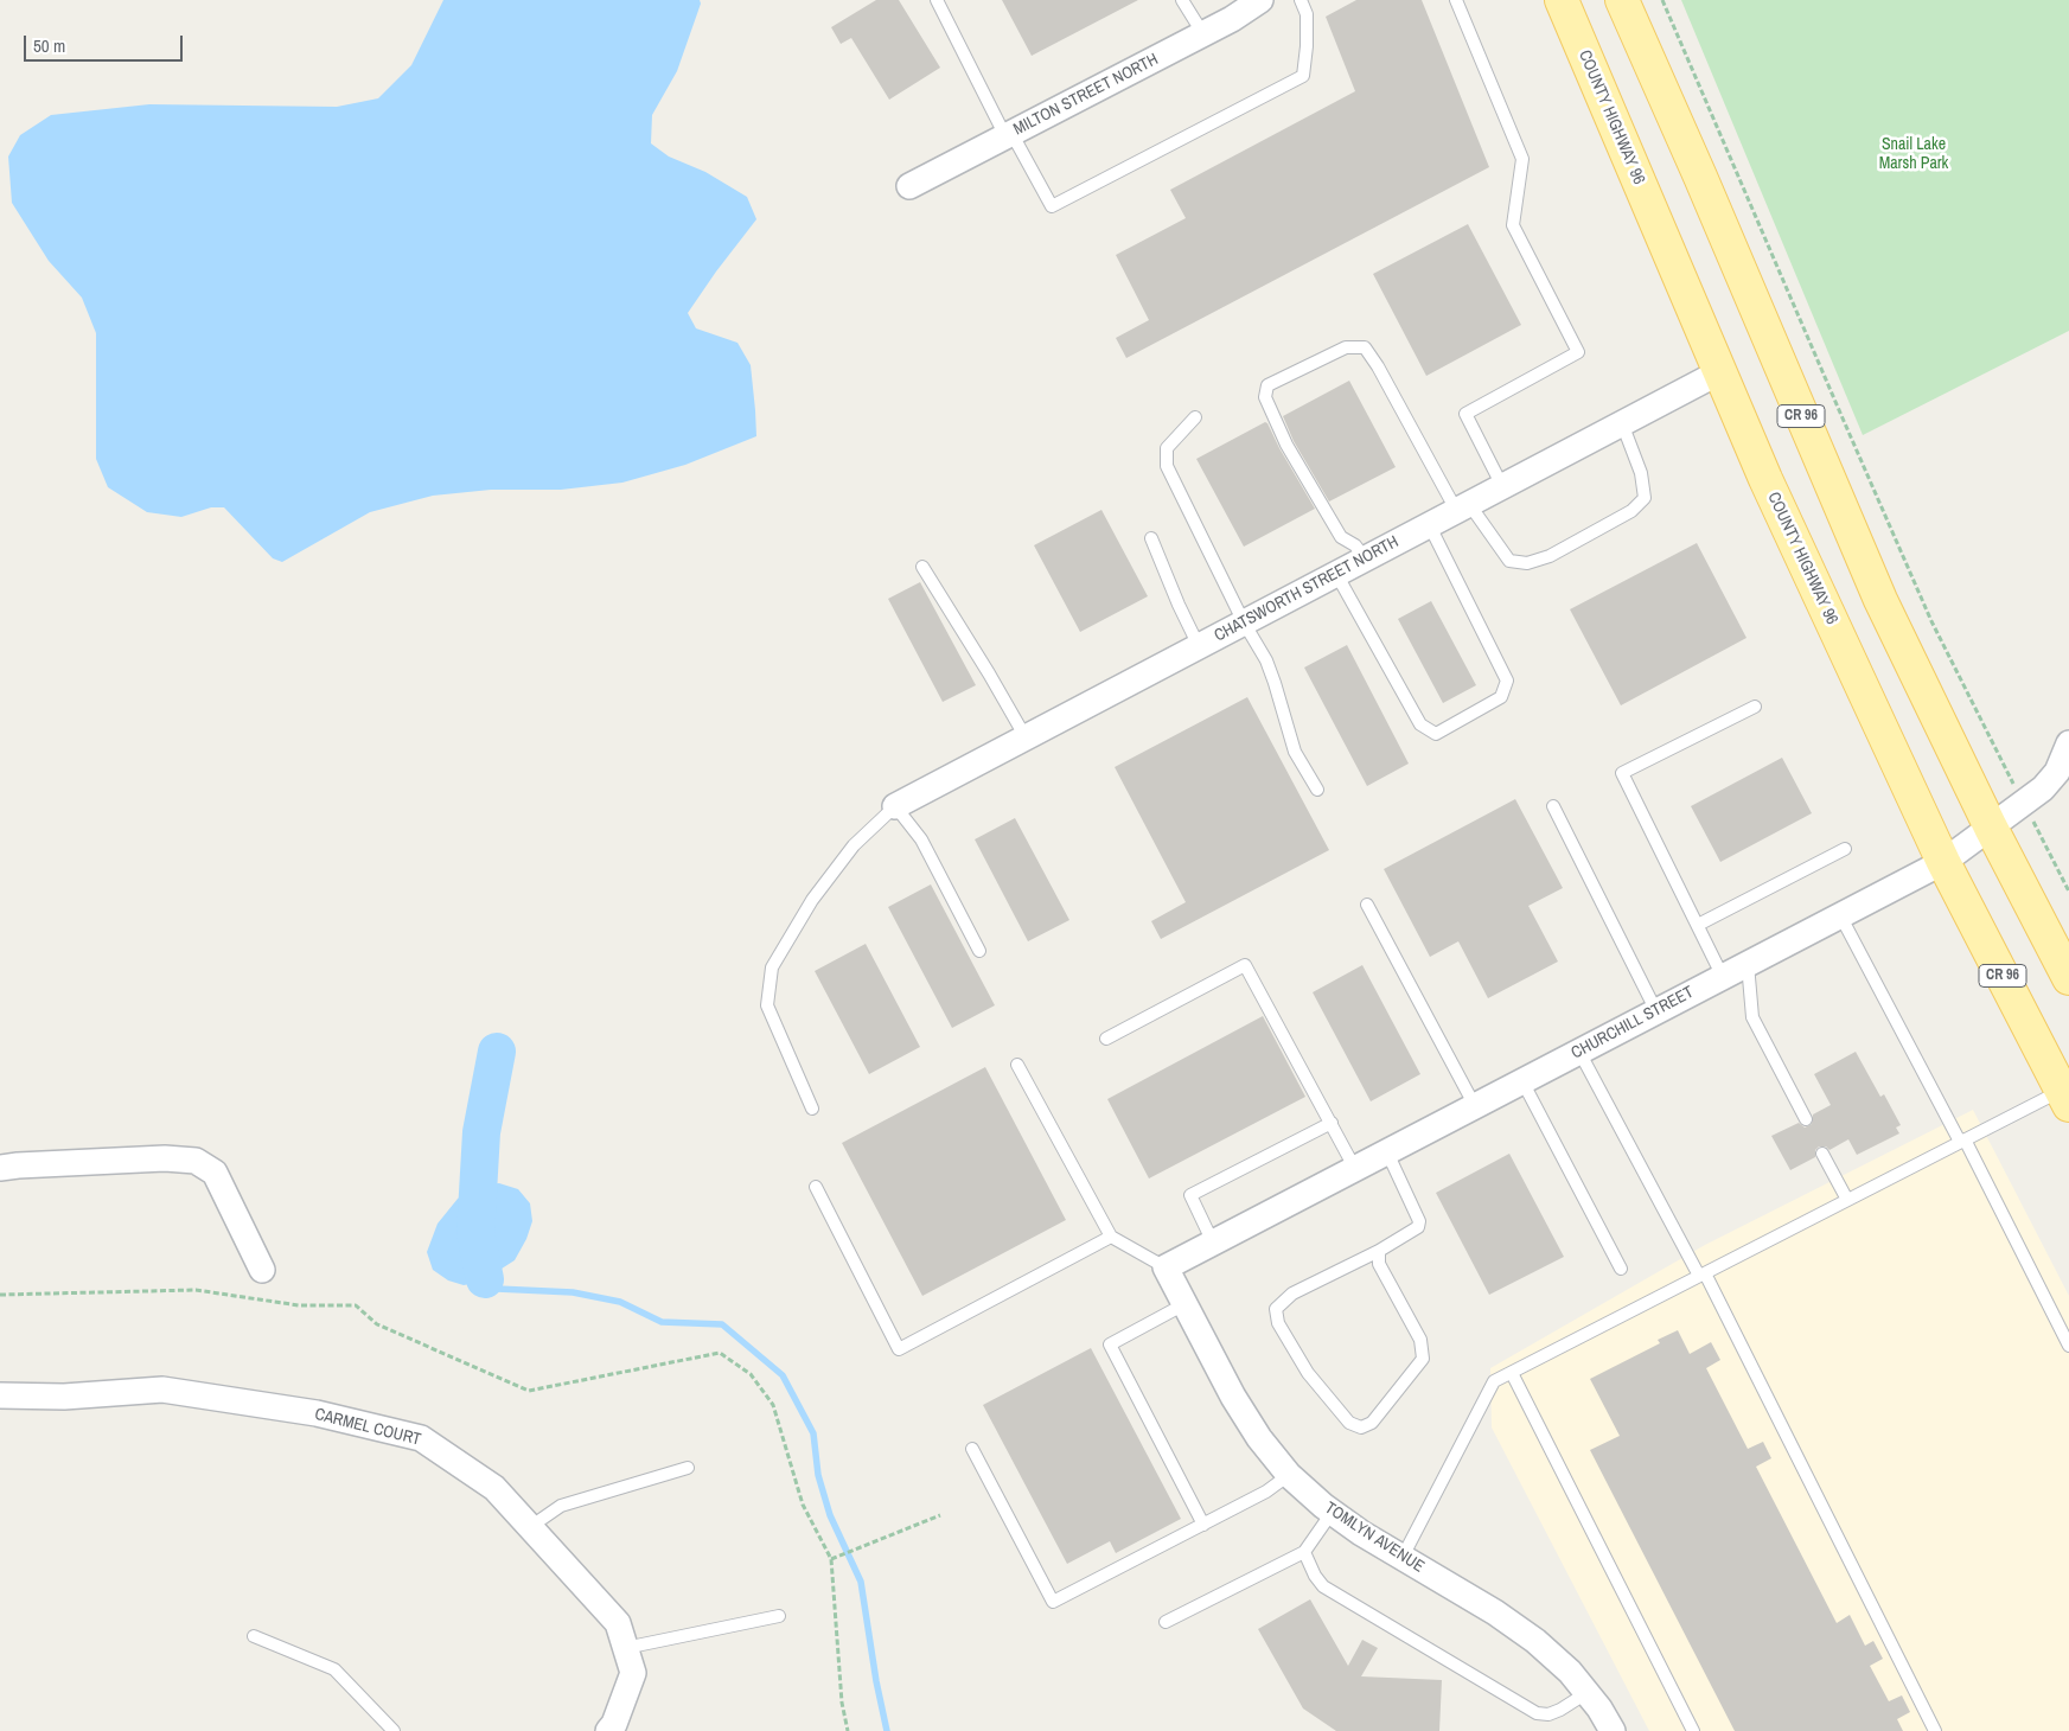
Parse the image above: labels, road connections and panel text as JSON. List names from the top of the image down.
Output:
{
  "streets": {
    "main road": ["COUNTY HIGHWAY 96", "CR 96"],
    "street": [
      "MILTON STREET NORTH",
      "CHATSWORTH STREET NORTH",
      "CHURCHILL STREET",
      "CARMEL COURT",
      "TOMLYN AVENUE"
    ]
  },
  "crossings": [
    ["COUNTY HIGHWAY 96", "CHATSWORTH STREET NORTH"],
    ["COUNTY HIGHWAY 96", "CHURCHILL STREET"],
    ["CR 96", "CHURCHILL STREET"],
    ["CHURCHILL STREET", "TOMLYN AVENUE"]
  ],
  "parks": ["Snail Lake Marsh Park"],
  "scale_bar": "50 m"
}
